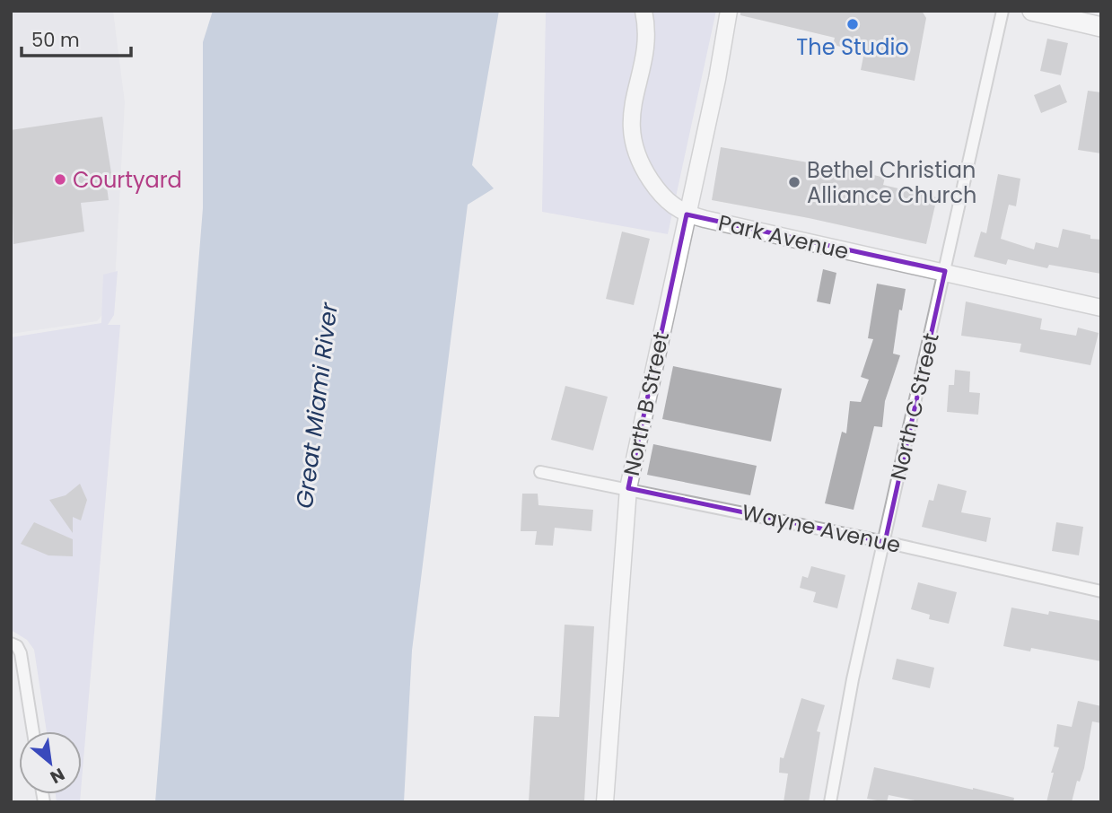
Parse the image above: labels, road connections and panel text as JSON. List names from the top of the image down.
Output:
{
  "streets": {
    "main road": ["Park Avenue", "North B Street"],
    "street": ["North C Street", "Wayne Avenue"]
  },
  "crossings": [
    ["Park Avenue", "North B Street"],
    ["Park Avenue", "North C Street"],
    ["North B Street", "Wayne Avenue"],
    ["North C Street", "Wayne Avenue"]
  ],
  "water": ["Great Miami River"],
  "places": ["The Studio", "Courtyard", "Bethel Christian Alliance Church"],
  "scale_bar": "50 m",
  "north": "bottom right"
}
